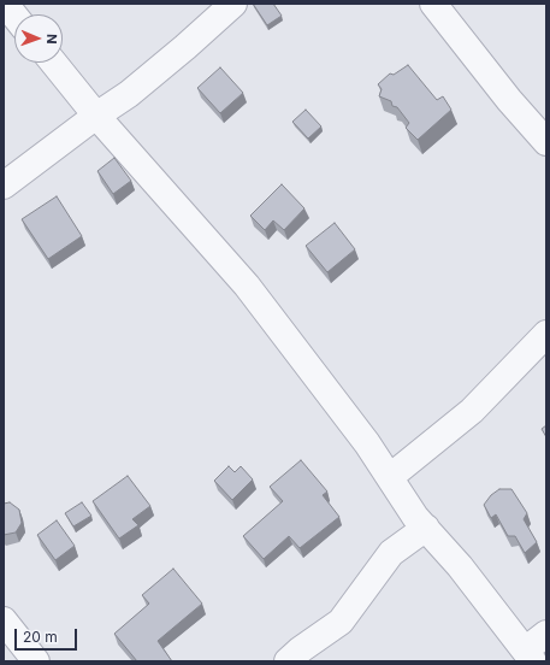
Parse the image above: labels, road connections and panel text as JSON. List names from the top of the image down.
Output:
{
  "scale_bar": "20 m",
  "north": "right"
}
